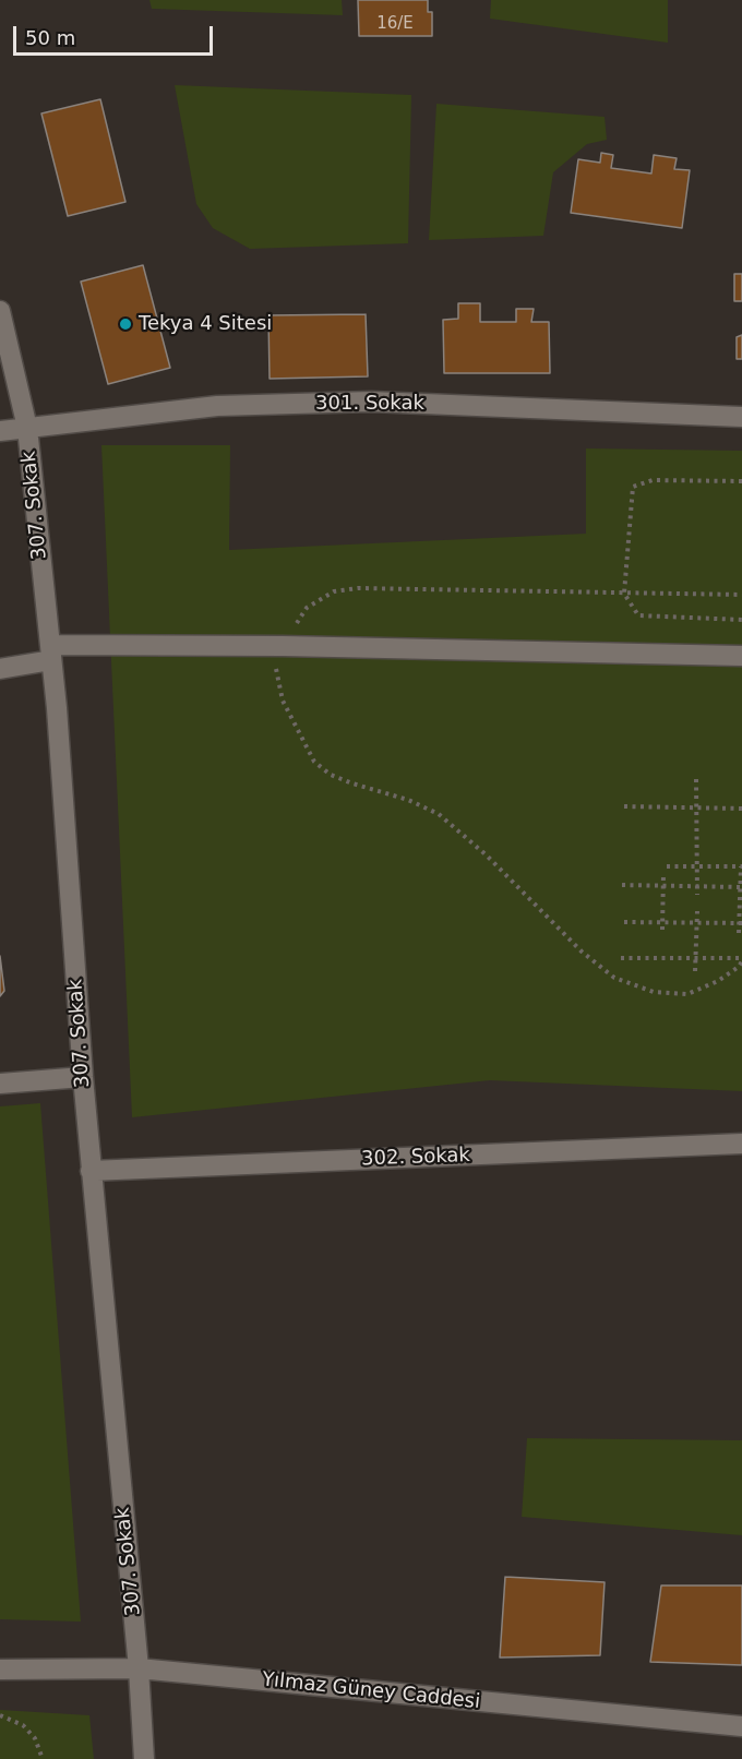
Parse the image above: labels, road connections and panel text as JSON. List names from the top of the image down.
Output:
{
  "streets": {
    "street": [
      "301. Sokak",
      "307. Sokak",
      "302. Sokak",
      "Yılmaz Güney Caddesi"
    ]
  },
  "crossings": [
    ["301. Sokak", "307. Sokak"],
    ["307. Sokak", "302. Sokak"],
    ["307. Sokak", "Yılmaz Güney Caddesi"]
  ],
  "places": ["Tekya 4 Sitesi"],
  "house_numbers": ["16/E"],
  "scale_bar": "50 m"
}
